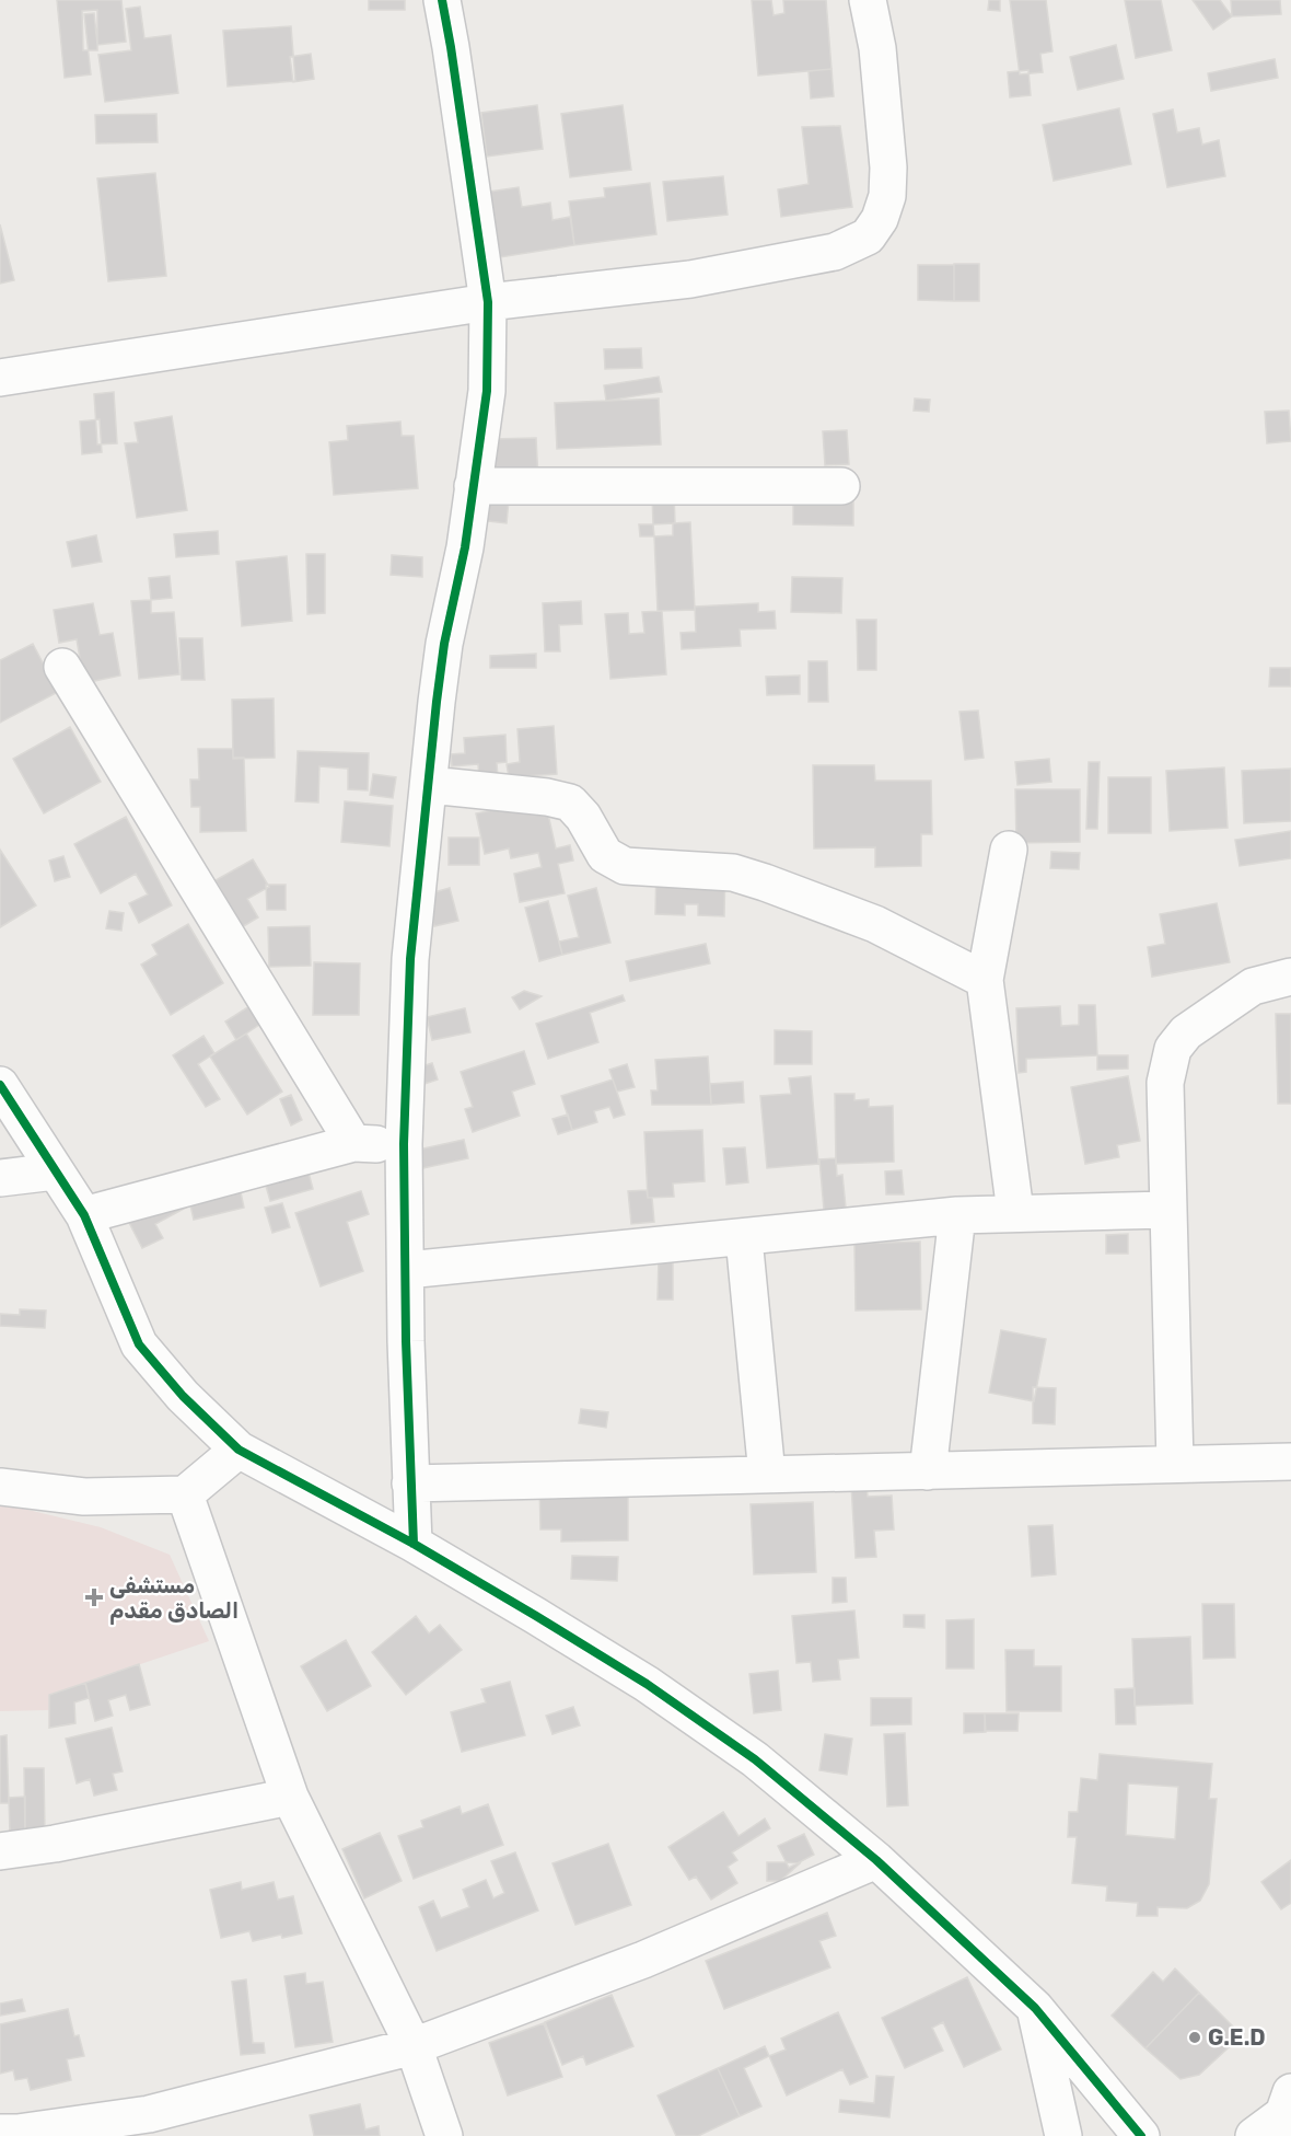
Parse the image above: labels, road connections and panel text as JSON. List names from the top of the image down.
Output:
{
  "places": {
    "health": ["مستشفى الصادق مقدم"],
    "other": ["G.E.D"]
  }
}
